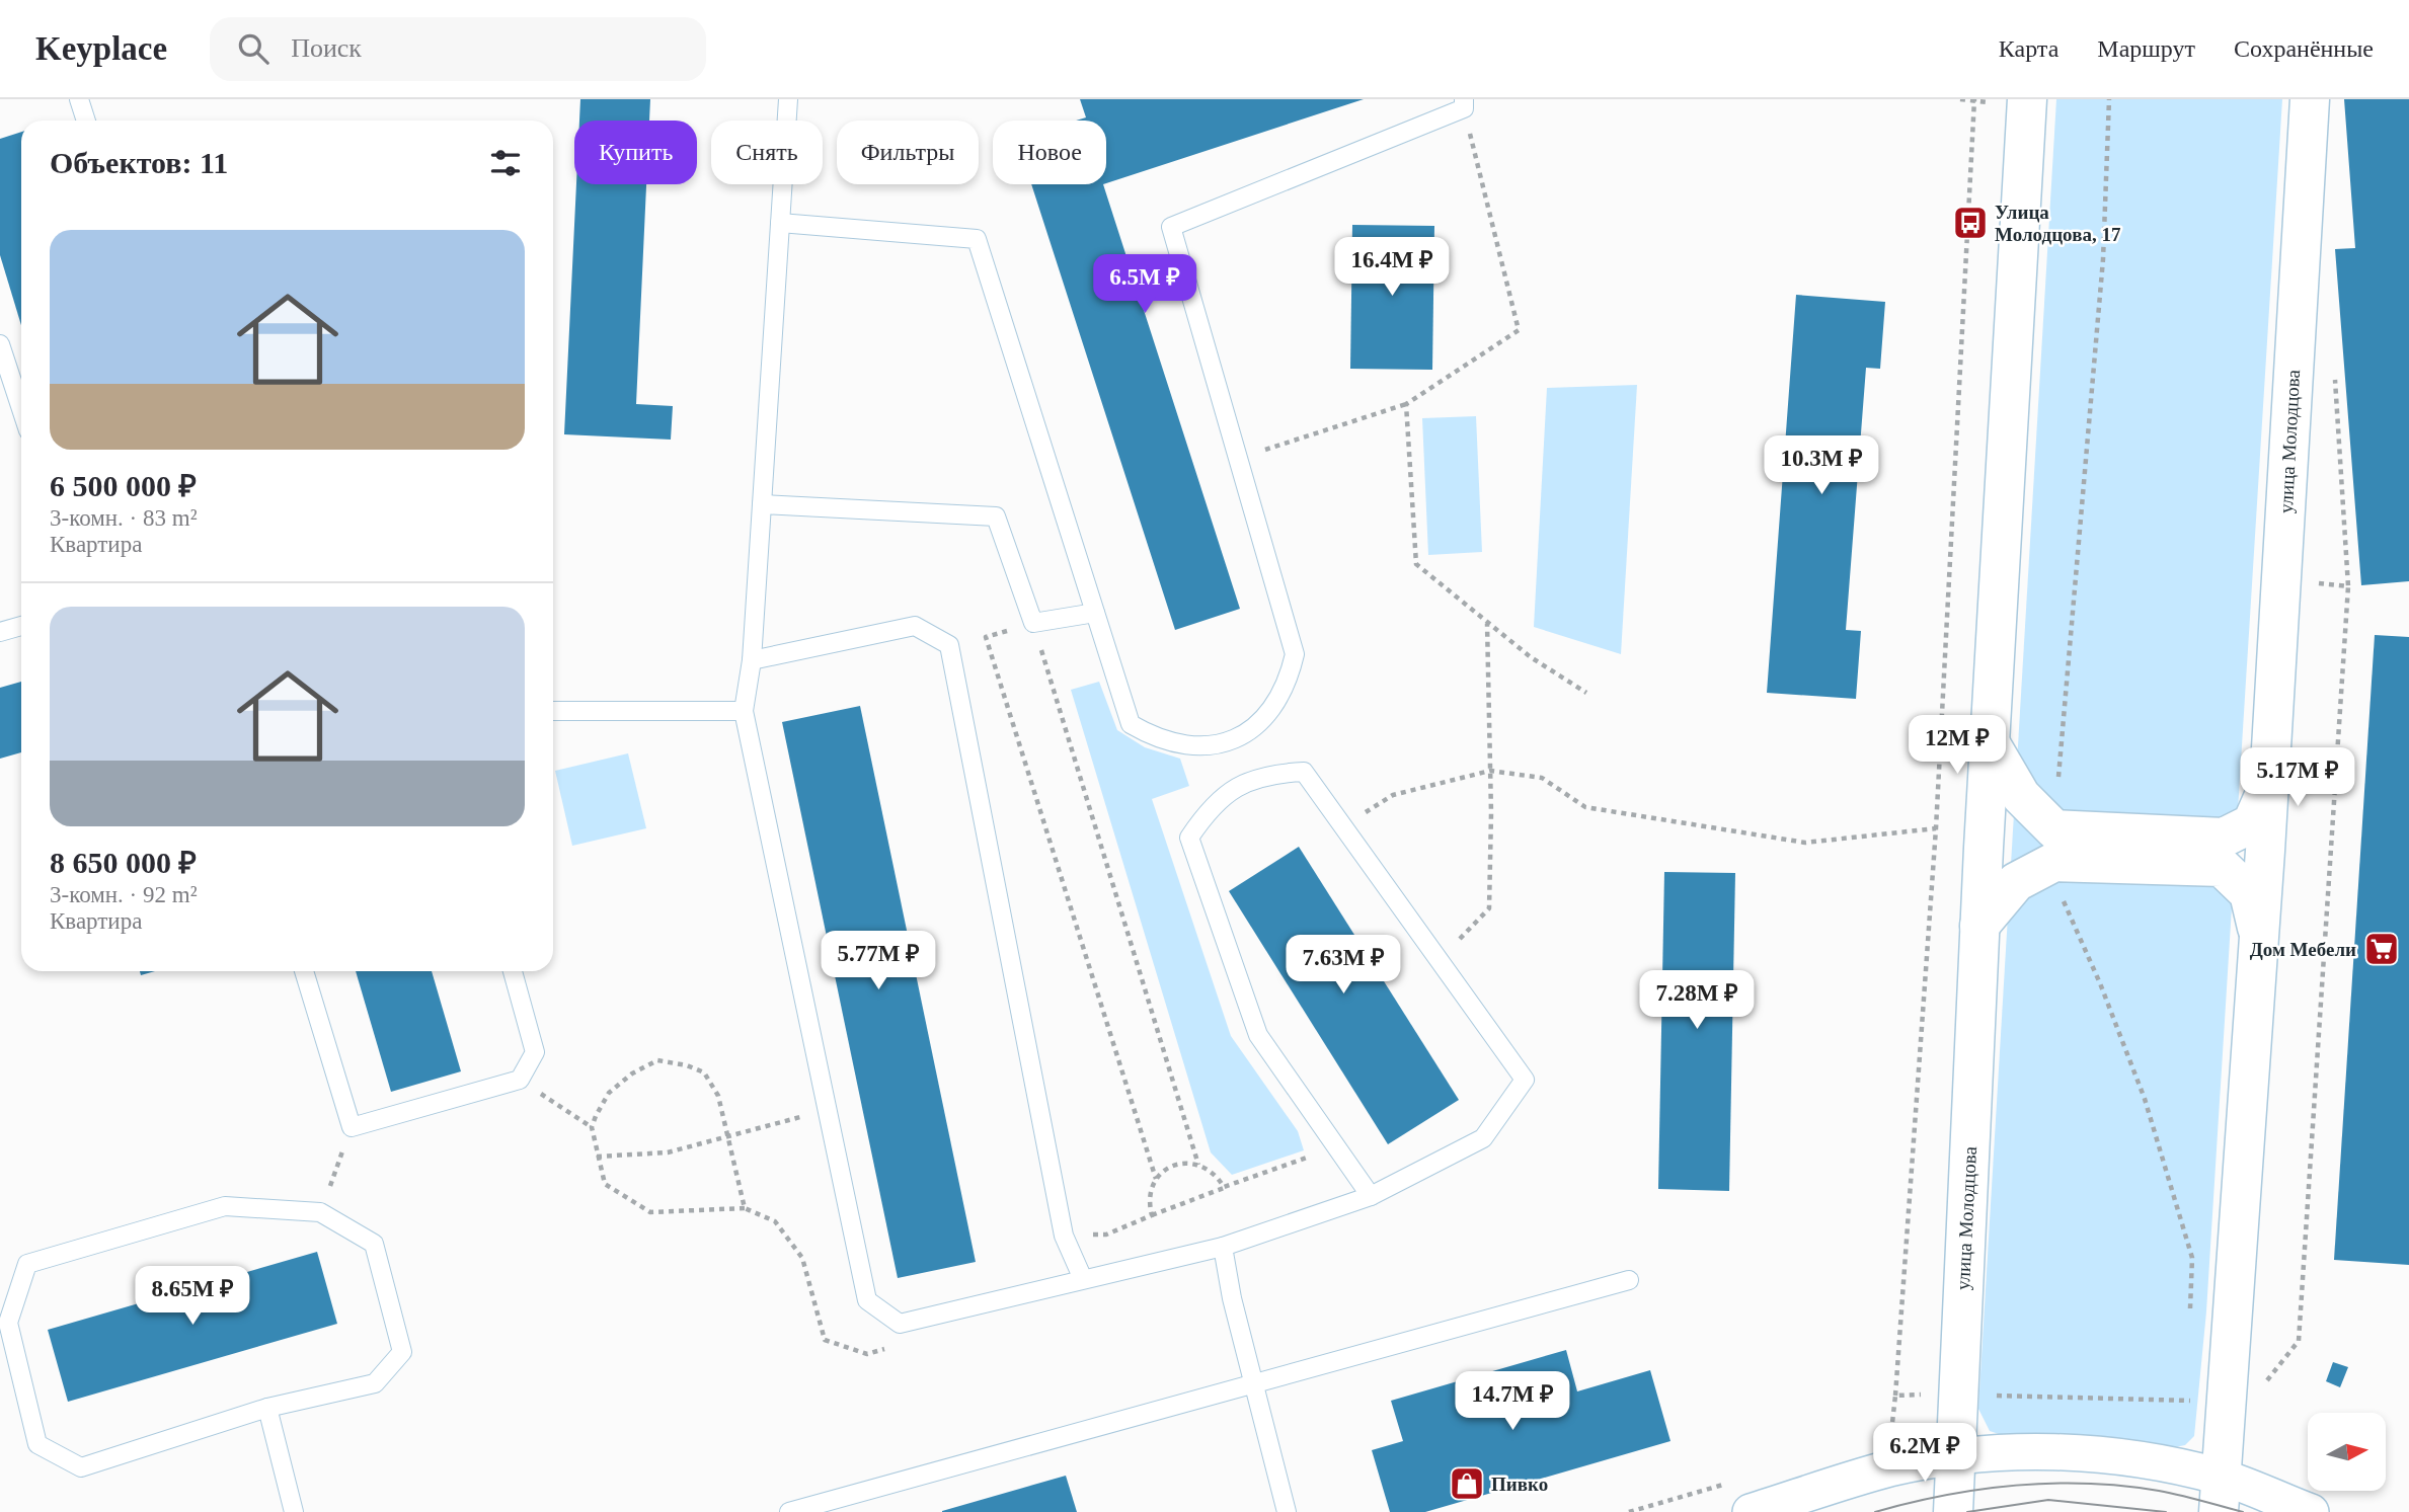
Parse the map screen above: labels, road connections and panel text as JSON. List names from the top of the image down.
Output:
{
  "streets": {
    "street": ["улица Молодцова"]
  },
  "places": {
    "bus stop": ["Улица Молодцова, 17"],
    "supermarket": ["Дом Мебели"],
    "shop": ["Пивко"]
  },
  "north": "right",
  "page": {
    "header": "Keyplace",
    "search": "Поиск",
    "nav": ["Карта", "Маршрут", "Сохранённые"],
    "chip": [
      "Купить",
      "Снять",
      "Фильтры",
      "Новое"
    ],
    "heading": "Объектов: 11",
    "list": [
      {
        "name": "6 500 000 ₽",
        "note": "3-комн. · 83 m² · Квартира"
      },
      {
        "name": "8 650 000 ₽",
        "note": "3-комн. · 92 m² · Квартира"
      }
    ],
    "price": [
      "16.4M ₽",
      "6.5M ₽",
      "10.3M ₽",
      "12M ₽",
      "5.17M ₽",
      "5.77M ₽",
      "7.63M ₽",
      "7.28M ₽",
      "8.65M ₽",
      "14.7M ₽",
      "6.2M ₽"
    ]
  }
}
